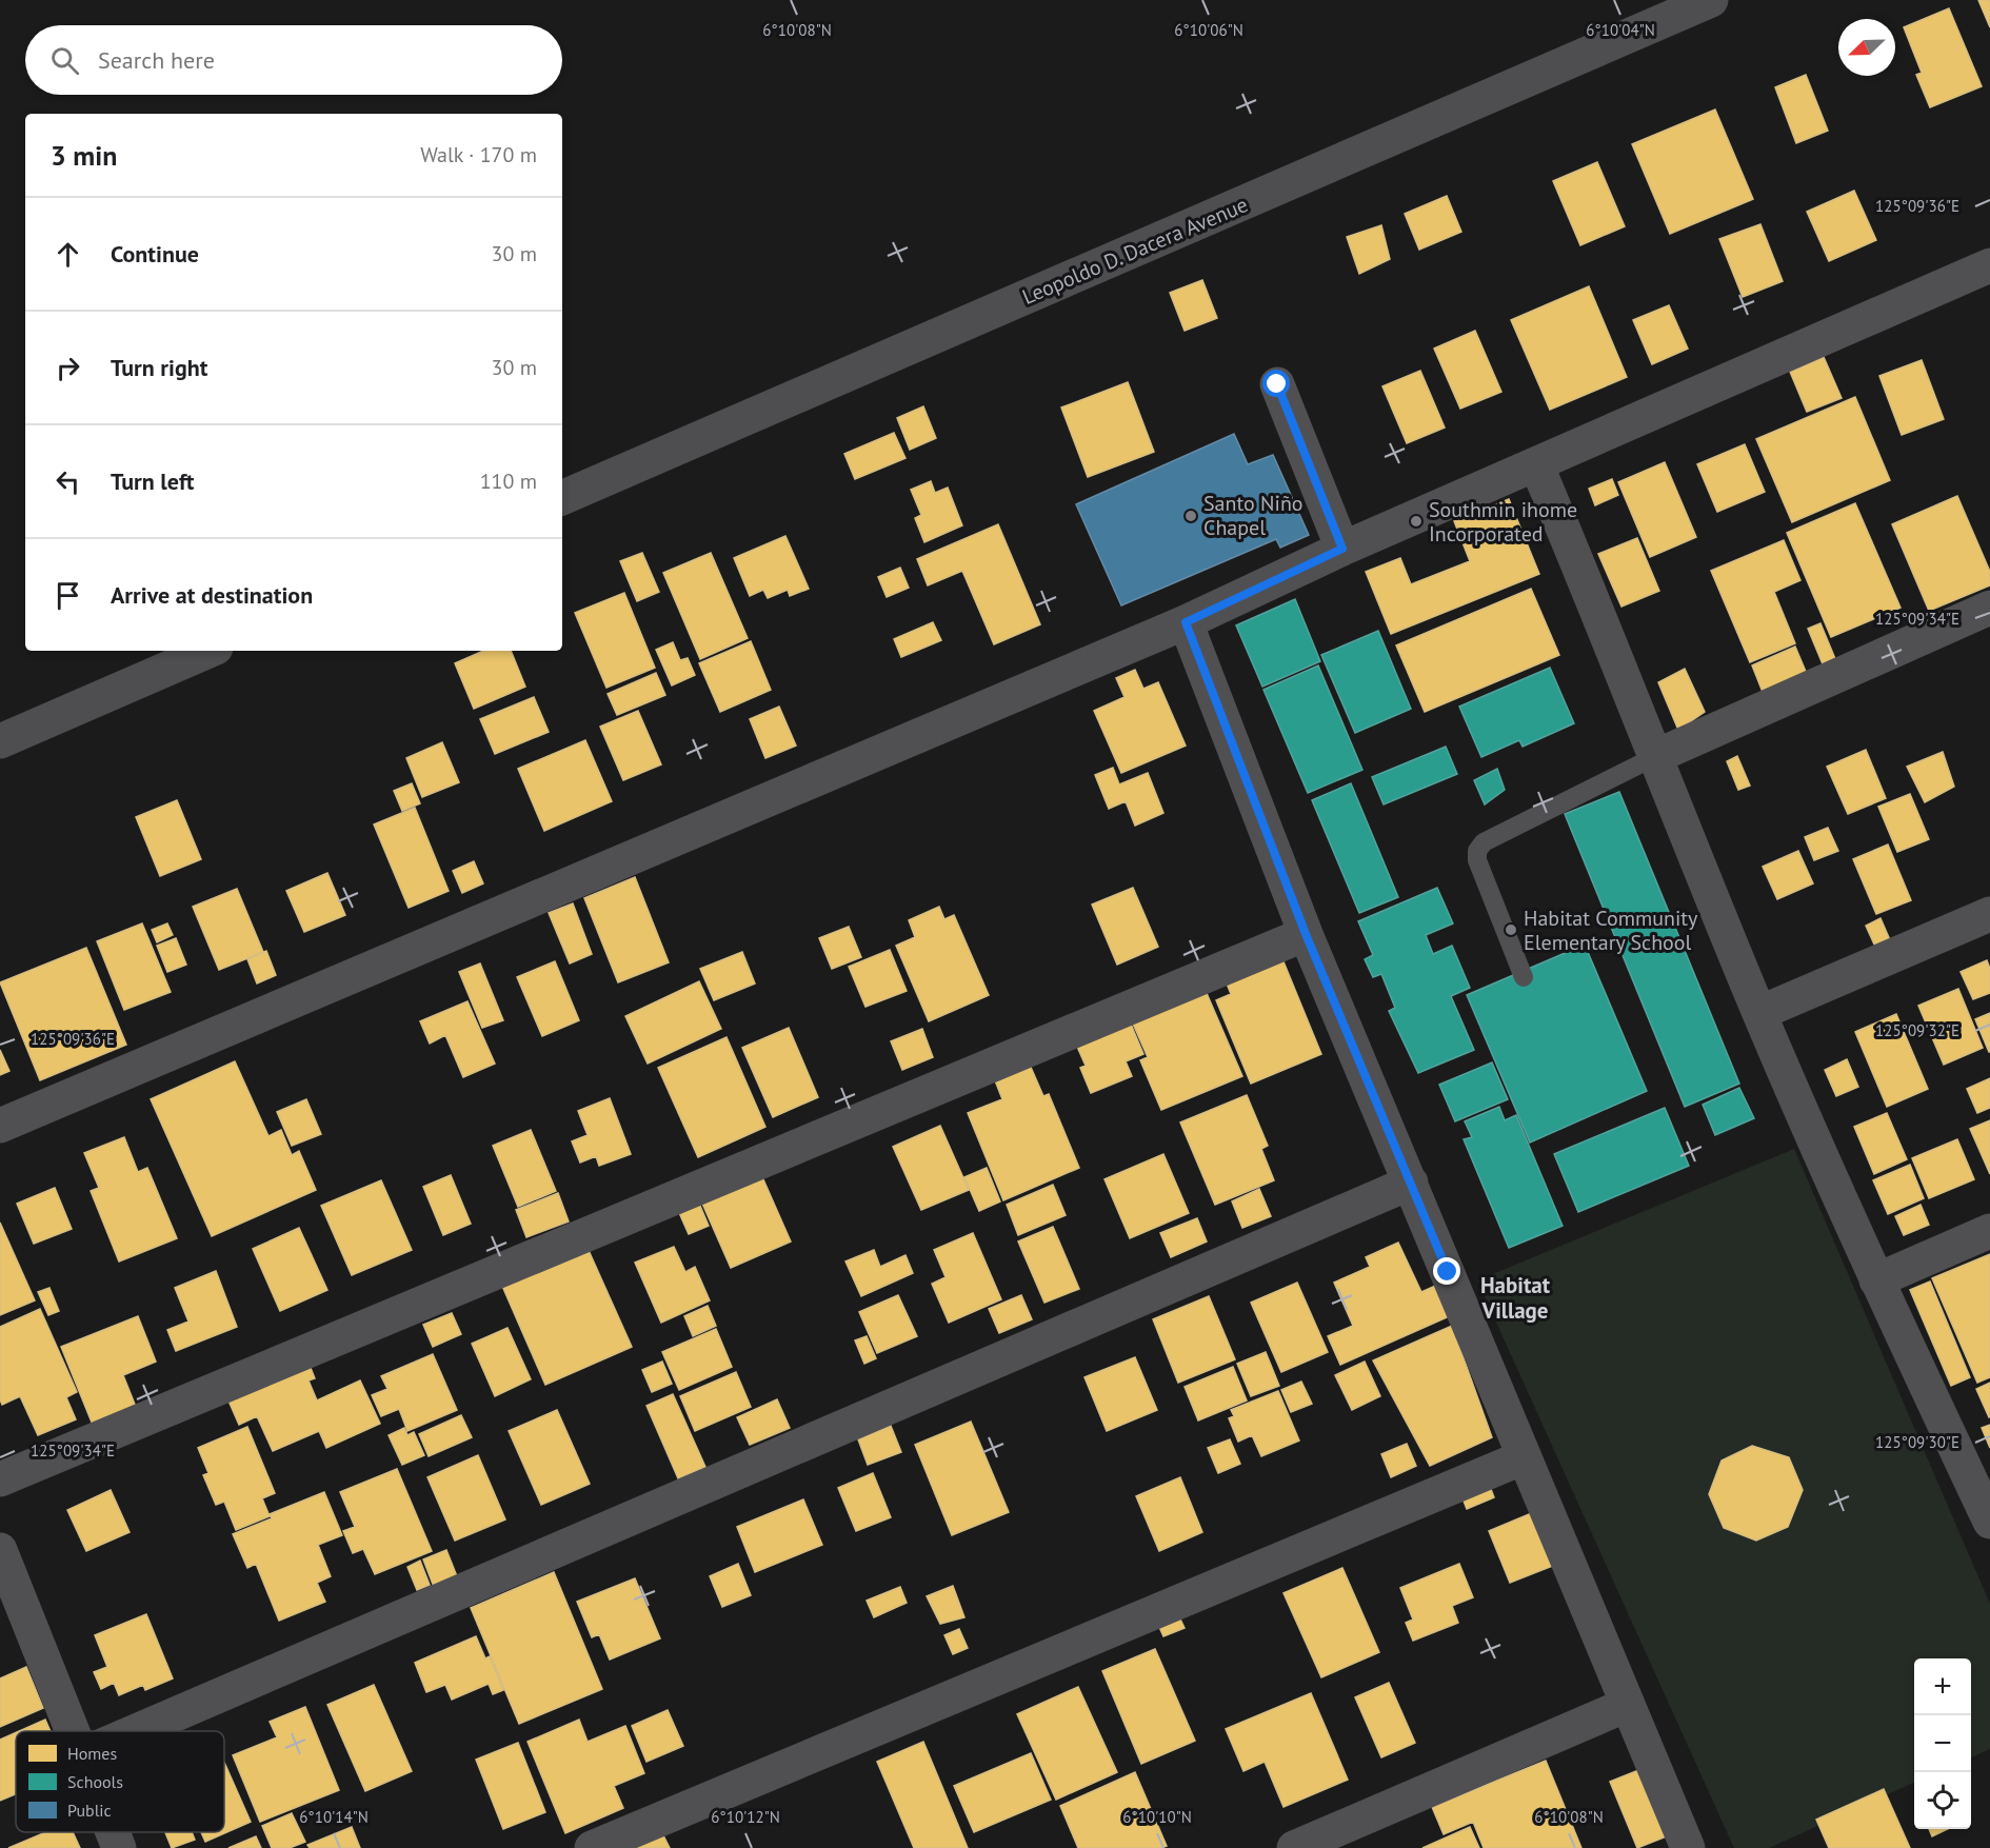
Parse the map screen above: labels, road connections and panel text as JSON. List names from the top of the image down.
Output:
{
  "streets": {
    "main road": ["Leopoldo D. Dacera Avenue"]
  },
  "districts": ["Habitat Village"],
  "places": ["Santo Niño Chapel", "Southmin ihome Incorporated", "Habitat Community Elementary School"],
  "legend": ["Homes", "Schools", "Public"],
  "north": "bottom left",
  "page": {
    "search": "Search here",
    "heading": ["3 min", "Walk · 170 m"],
    "list": [
      ["Continue", "30 m"],
      ["Turn right", "30 m"],
      ["Turn left", "110 m"],
      "Arrive at destination"
    ],
    "map_buttons": ["+", "−"]
  },
  "coordinates": [
    "6°10'08\"N",
    "6°10'06\"N",
    "6°10'04\"N",
    "125°09'36\"E",
    "125°09'34\"E",
    "125°09'32\"E",
    "125°09'30\"E",
    "6°10'14\"N",
    "6°10'12\"N",
    "6°10'10\"N"
  ]
}
